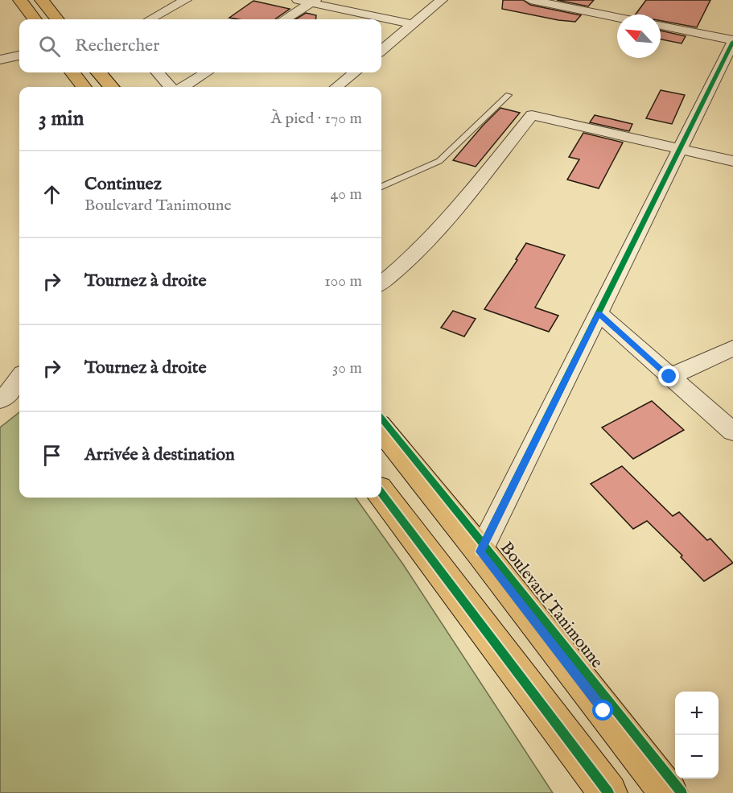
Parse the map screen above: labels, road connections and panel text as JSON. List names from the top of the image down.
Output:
{
  "streets": {
    "main road": ["Boulevard Tanimoune"]
  },
  "north": "top left",
  "page": {
    "search": "Rechercher",
    "heading": ["3 min", "À pied · 170 m"],
    "list": [
      ["Continuez", "Boulevard Tanimoune", "40 m"],
      ["Tournez à droite", "100 m"],
      ["Tournez à droite", "30 m"],
      "Arrivée à destination"
    ],
    "map_buttons": ["+", "−"]
  }
}
